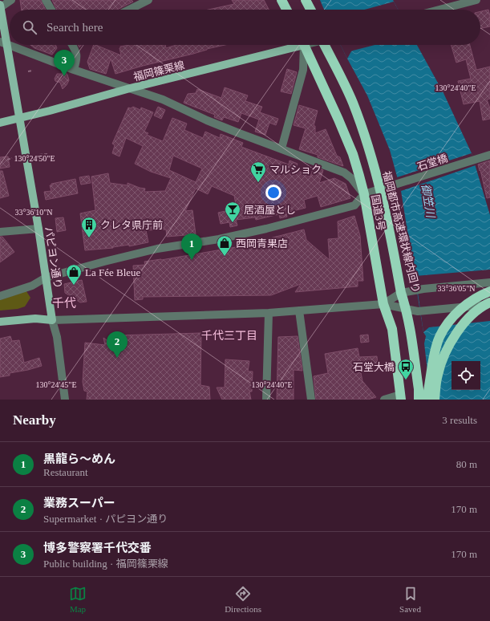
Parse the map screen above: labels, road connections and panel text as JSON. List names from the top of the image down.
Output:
{
  "streets": {
    "highway": ["国道3号", "福岡都市高速環状線内回り"],
    "main road": ["福岡篠栗線", "パピヨン通り"],
    "street": ["石堂橋"]
  },
  "crossings": [
    ["福岡篠栗線", "パピヨン通り"],
    ["石堂橋", "国道3号"],
    ["国道3号", "福岡都市高速環状線内回り"]
  ],
  "districts": ["千代", "千代三丁目"],
  "water": ["御笠川"],
  "places": {
    "supermarket": ["マルショク"],
    "bar": ["居酒屋とし"],
    "building": ["クレタ県庁前"],
    "shop": ["西岡青果店", "La Fée Bleue"],
    "bus stop": ["石堂大橋"]
  },
  "page": {
    "search": "Search here",
    "pins": ["3", "1", "2"],
    "heading": ["Nearby", "3 results"],
    "list": [
      {
        "mark": "1",
        "name": "黒龍ら〜めん",
        "note": "Restaurant",
        "value": "80 m"
      },
      {
        "mark": "2",
        "name": "業務スーパー",
        "note": "Supermarket · パピヨン通り",
        "value": "170 m"
      },
      {
        "mark": "3",
        "name": "博多警察署千代交番",
        "note": "Public building · 福岡篠栗線",
        "value": "170 m"
      }
    ],
    "nav": ["Map", "Directions", "Saved"]
  },
  "coordinates": [
    "130°24'40\"E",
    "130°24'50\"E",
    "33°36'10\"N",
    "33°36'05\"N",
    "130°24'45\"E"
  ]
}
